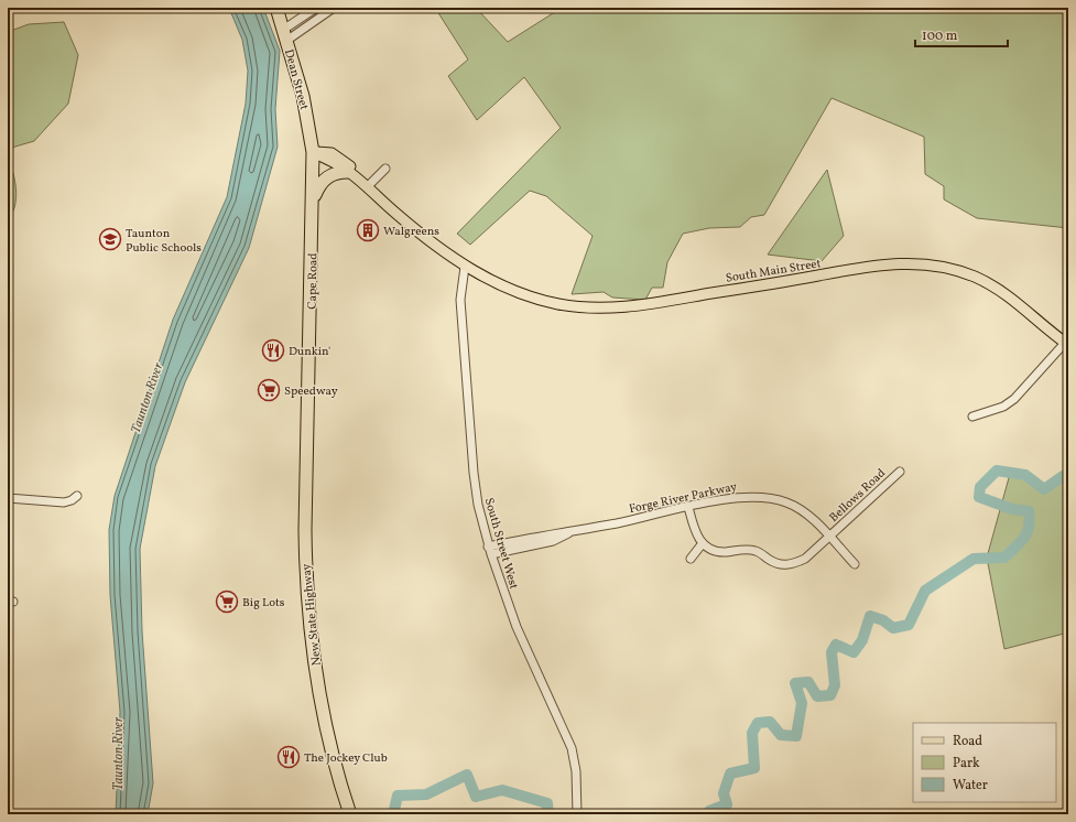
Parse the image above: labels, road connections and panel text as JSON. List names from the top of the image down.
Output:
{
  "streets": {
    "highway": ["Dean Street", "Cape Road", "New State Highway"],
    "main road": ["South Main Street"],
    "street": ["Bellows Road", "Forge River Parkway", "South Street West"]
  },
  "crossings": [
    ["Dean Street", "Cape Road"],
    ["South Main Street", "South Street West"],
    ["Cape Road", "New State Highway"],
    ["Bellows Road", "Forge River Parkway"],
    ["Forge River Parkway", "South Street West"]
  ],
  "water": ["Taunton River"],
  "places": {
    "building": ["Walgreens"],
    "school or university": ["Taunton Public Schools"],
    "restaurant": ["Dunkin'", "The Jockey Club"],
    "supermarket": ["Speedway", "Big Lots"]
  },
  "legend": ["Road", "Park", "Water"],
  "scale_bar": "100 m"
}
